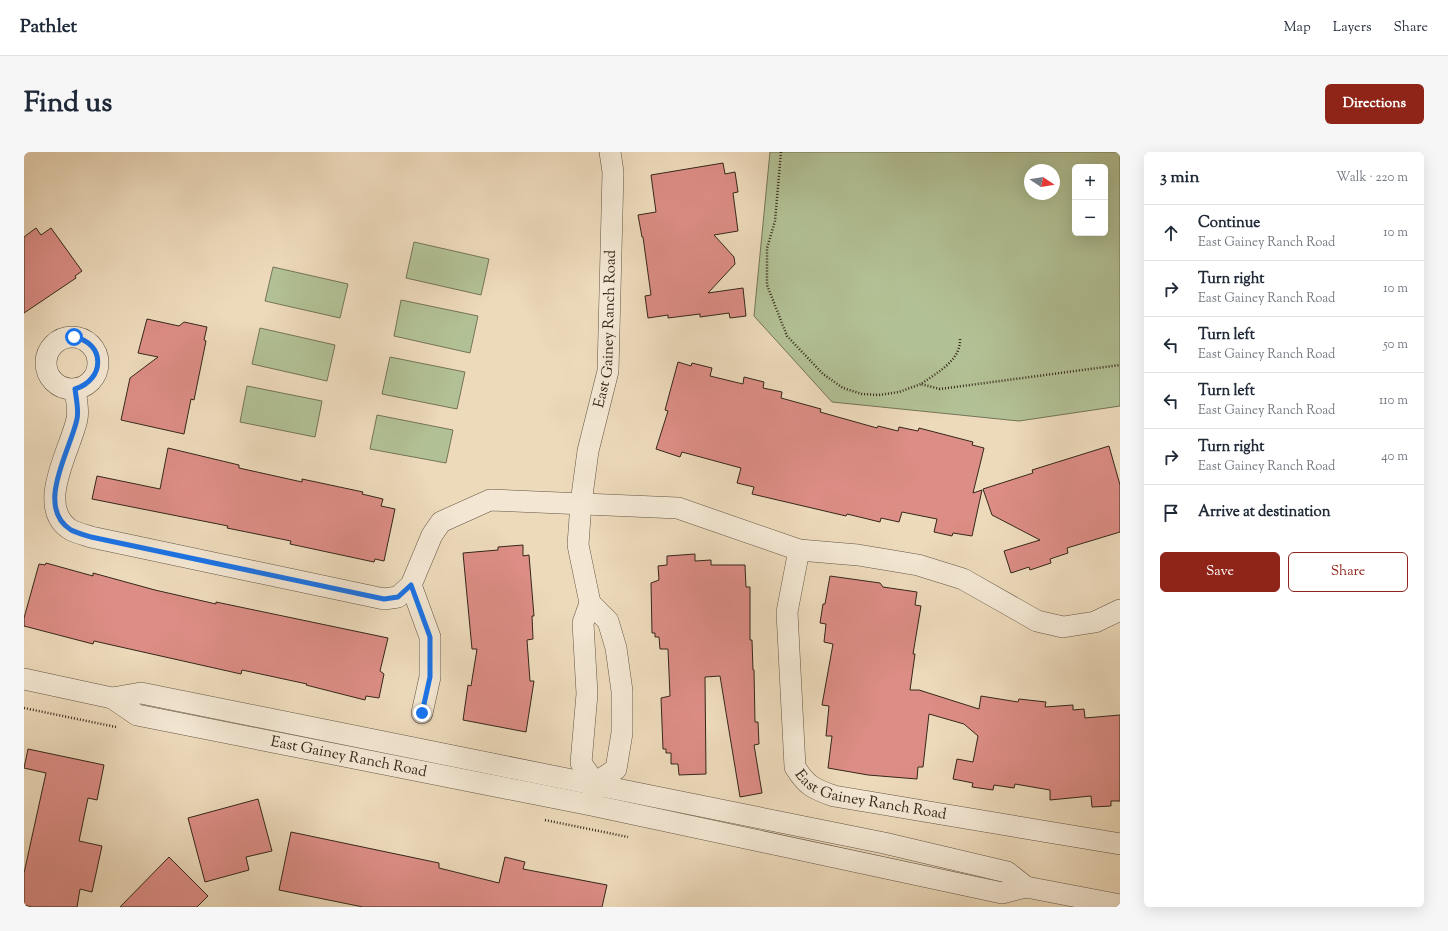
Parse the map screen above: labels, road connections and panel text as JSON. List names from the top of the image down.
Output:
{
  "streets": {
    "street": ["East Gainey Ranch Road"]
  },
  "north": "right",
  "page": {
    "header": "Pathlet",
    "nav": ["Map", "Layers", "Share"],
    "title": "Find us",
    "buttons": [
      "Directions",
      ["Save", "Share"]
    ],
    "heading": ["3 min", "Walk · 220 m"],
    "map_buttons": ["+", "−"],
    "list": [
      ["Continue", "East Gainey Ranch Road", "10 m"],
      ["Turn right", "East Gainey Ranch Road", "10 m"],
      ["Turn left", "East Gainey Ranch Road", "50 m"],
      ["Turn left", "East Gainey Ranch Road", "110 m"],
      ["Turn right", "East Gainey Ranch Road", "40 m"],
      "Arrive at destination"
    ]
  }
}
